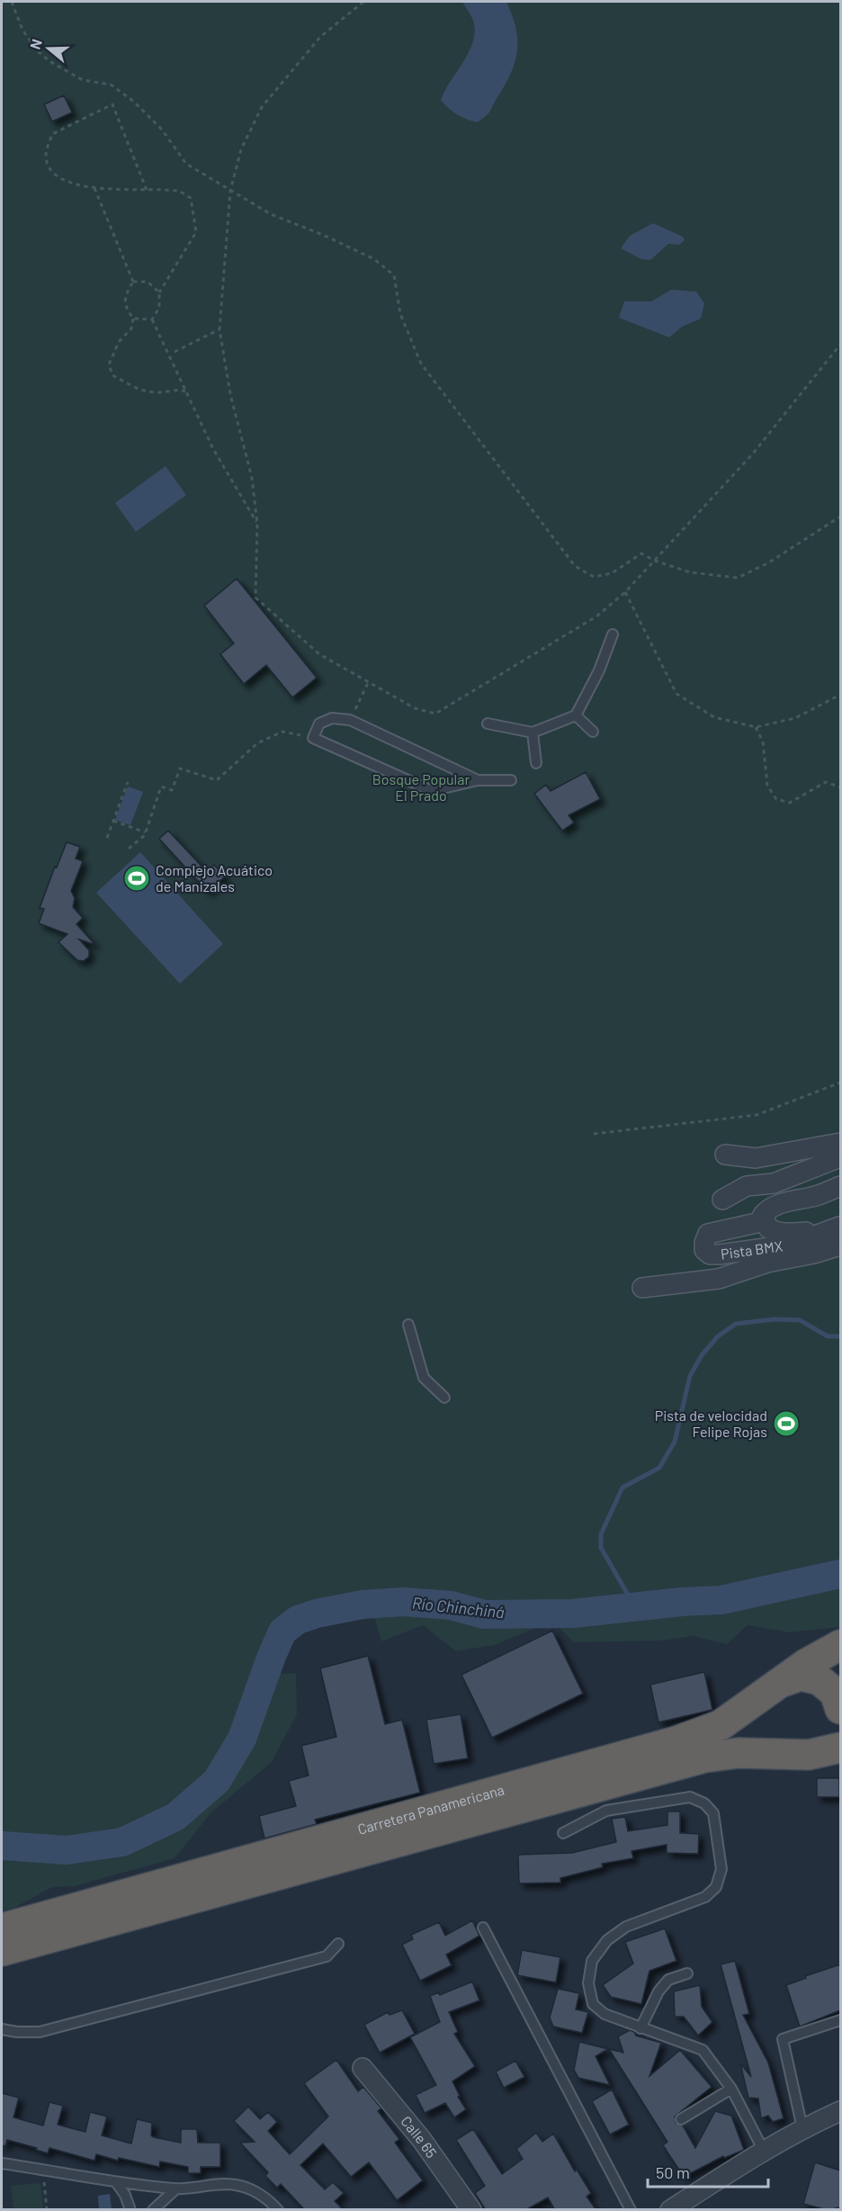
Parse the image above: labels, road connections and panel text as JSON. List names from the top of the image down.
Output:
{
  "streets": {
    "highway": ["Carretera Panamericana"],
    "street": ["Pista BMX", "Calle 65"]
  },
  "water": ["Río Chinchiná"],
  "parks": ["Bosque Popular El Prado"],
  "places": {
    "sports": ["Complejo Acuático de Manizales", "Pista de velocidad Felipe Rojas"]
  },
  "scale_bar": "50 m",
  "north": "left"
}
